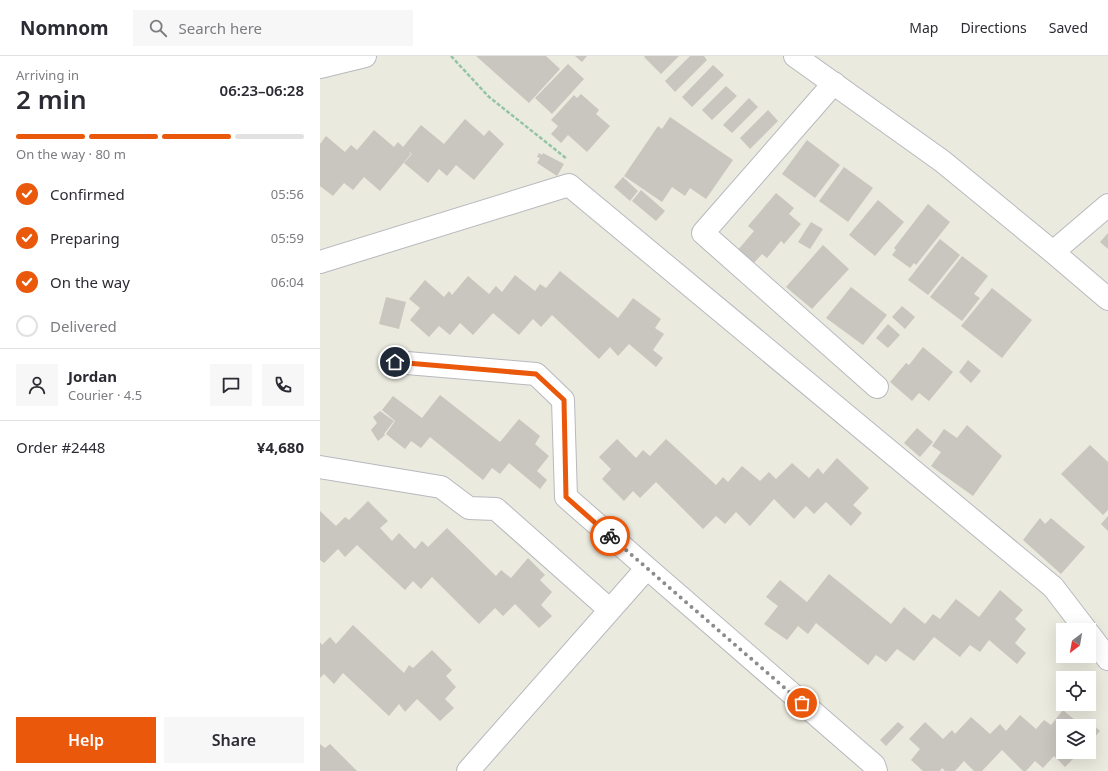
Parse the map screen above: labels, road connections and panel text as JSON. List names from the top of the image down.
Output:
{
  "north": "bottom left",
  "page": {
    "header": "Nomnom",
    "search": "Search here",
    "nav": ["Map", "Directions", "Saved"],
    "heading": ["2 min", "Arriving in", "06:23–06:28"],
    "panel": [
      "Jordan",
      "Courier · 4.5",
      "Order #2448",
      "¥4,680"
    ],
    "bar": "On the way · 80 m",
    "list": [
      ["Confirmed", "05:56"],
      ["Preparing", "05:59"],
      ["On the way", "06:04"],
      "Delivered"
    ],
    "buttons": ["Help", "Share"]
  }
}
